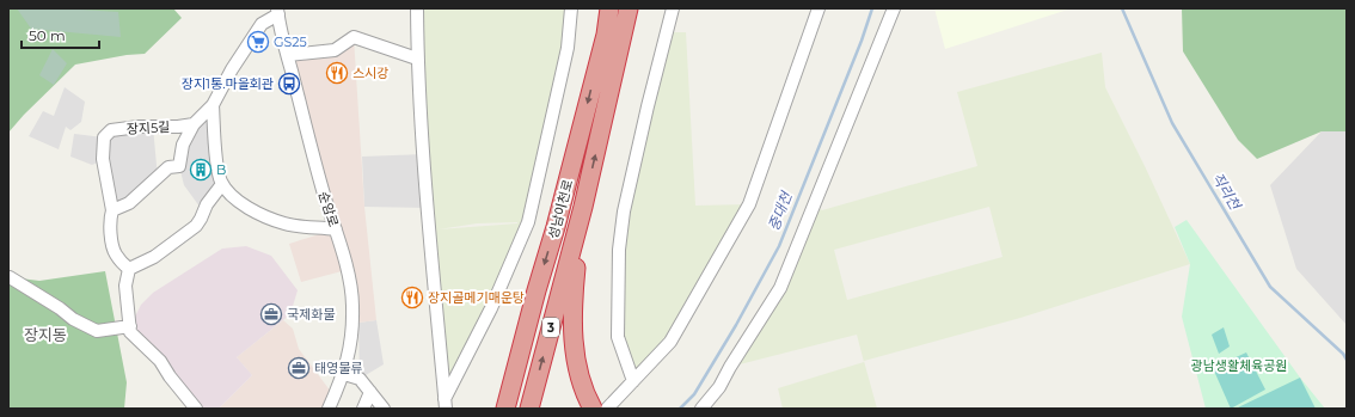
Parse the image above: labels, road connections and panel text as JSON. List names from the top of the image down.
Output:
{
  "streets": {
    "highway": ["성남이천로", "3"],
    "street": ["장지5길", "순암로"]
  },
  "districts": ["장지동"],
  "water": ["직리천", "중대천"],
  "parks": ["광남생활체육공원"],
  "places": {
    "supermarket": ["GS25"],
    "restaurant": ["스시강", "장지골메기매운탕"],
    "bus stop": ["장지1통.마을회관"],
    "building": ["B"],
    "office": ["국제화물", "태영물류"]
  },
  "scale_bar": "50 m"
}
